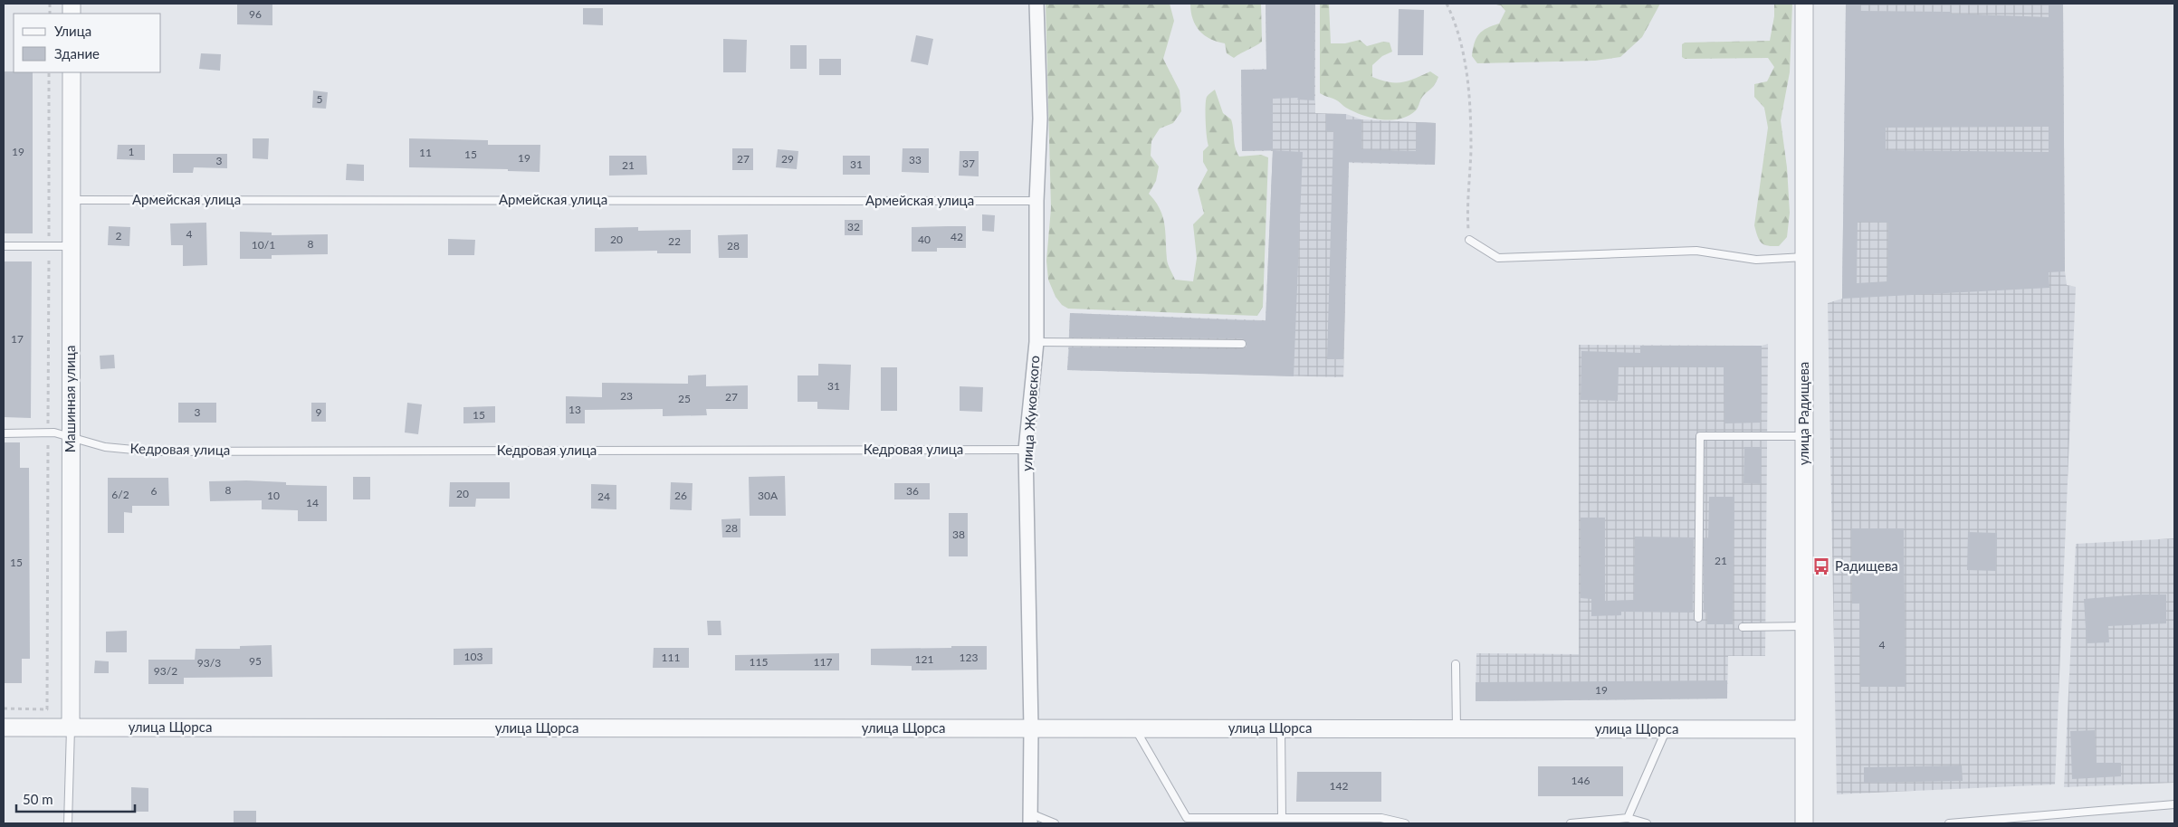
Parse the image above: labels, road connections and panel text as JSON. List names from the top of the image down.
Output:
{
  "streets": {
    "street": [
      "Машинная улица",
      "улица Жуковского",
      "улица Радищева",
      "улица Щорса"
    ],
    "lane": ["Армейская улица", "Кедровая улица"]
  },
  "crossings": [
    ["Армейская улица", "Машинная улица"],
    ["Армейская улица", "улица Жуковского"],
    ["Машинная улица", "Кедровая улица"],
    ["Машинная улица", "улица Щорса"],
    ["улица Жуковского", "Кедровая улица"],
    ["улица Жуковского", "улица Щорса"],
    ["улица Радищева", "улица Щорса"]
  ],
  "places": {
    "bus stop": ["Радищева"]
  },
  "house_numbers": [
    "96",
    "5",
    "19",
    "1",
    "11",
    "15",
    "19",
    "27",
    "29",
    "33",
    "3",
    "37",
    "31",
    "21",
    "32",
    "4",
    "2",
    "42",
    "20",
    "40",
    "22",
    "8",
    "10/1",
    "28",
    "17",
    "31",
    "23",
    "27",
    "25",
    "13",
    "3",
    "9",
    "15",
    "8",
    "6",
    "36",
    "20",
    "6/2",
    "10",
    "26",
    "30А",
    "24",
    "14",
    "28",
    "38",
    "21",
    "15",
    "4",
    "103",
    "111",
    "123",
    "121",
    "95",
    "115",
    "117",
    "93/3",
    "93/2",
    "19",
    "146",
    "142"
  ],
  "legend": ["Улица", "Здание"],
  "scale_bar": "50 m"
}
